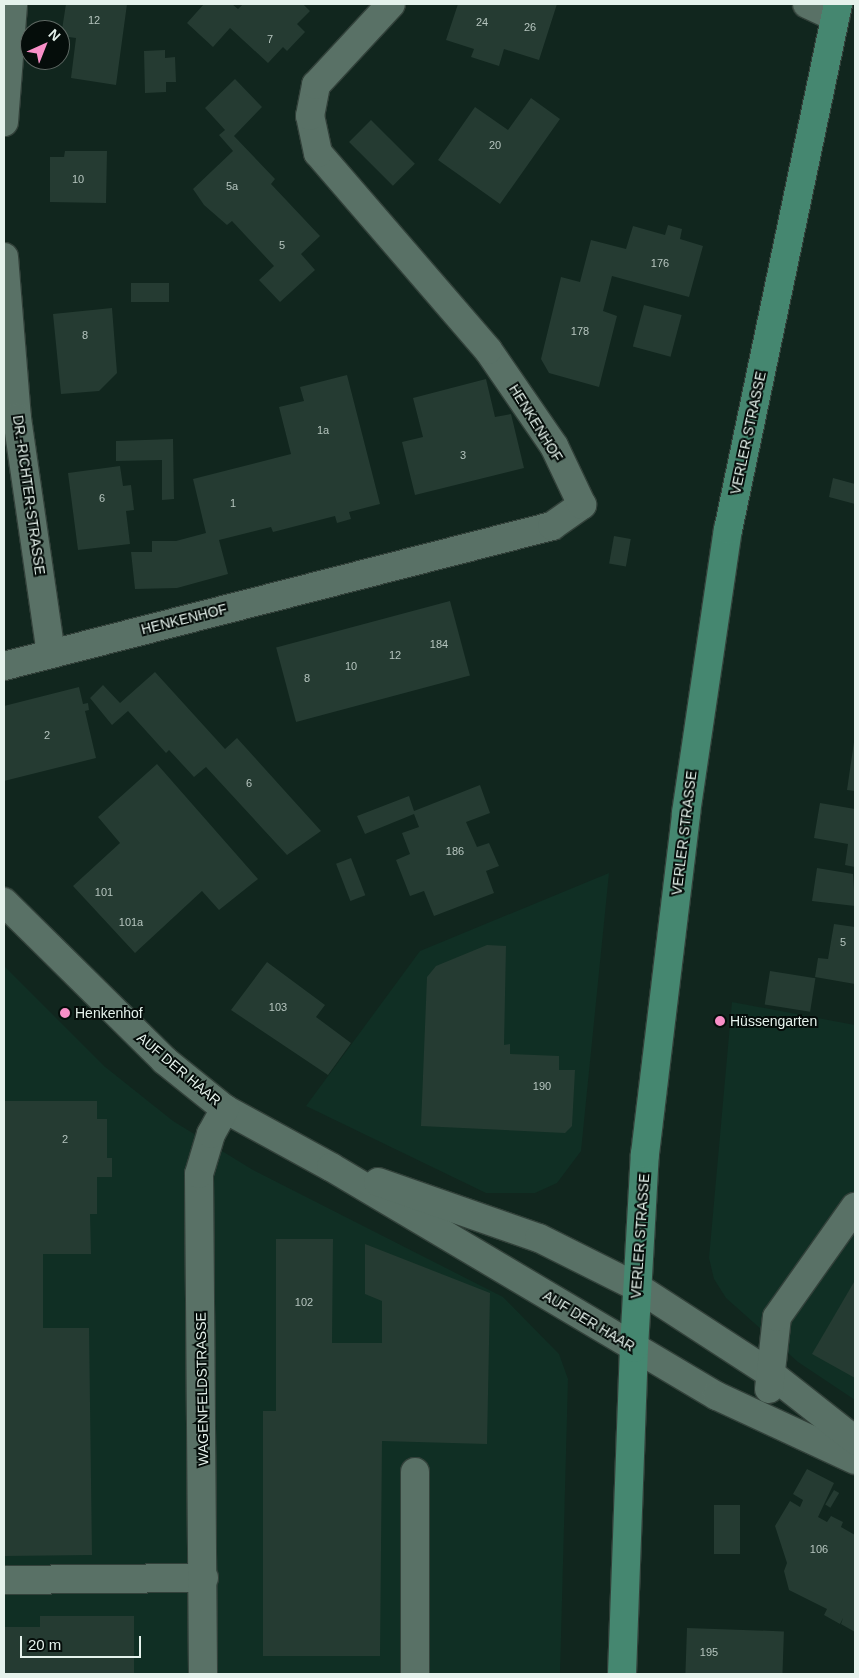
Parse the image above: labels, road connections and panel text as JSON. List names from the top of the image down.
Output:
{
  "streets": {
    "main road": ["VERLER STRASSE"],
    "street": [
      "HENKENHOF",
      "DR.-RICHTER-STRASSE",
      "AUF DER HAAR",
      "WAGENFELDSTRASSE"
    ]
  },
  "crossings": [
    ["HENKENHOF", "DR.-RICHTER-STRASSE"],
    ["VERLER STRASSE", "AUF DER HAAR"],
    ["AUF DER HAAR", "WAGENFELDSTRASSE"]
  ],
  "places": ["Henkenhof", "Hüssengarten"],
  "house_numbers": [
    "12",
    "24",
    "26",
    "7",
    "20",
    "10",
    "5a",
    "5",
    "176",
    "178",
    "8",
    "1a",
    "3",
    "6",
    "1",
    "184",
    "12",
    "10",
    "8",
    "2",
    "6",
    "186",
    "101",
    "101a",
    "5",
    "103",
    "190",
    "2",
    "102",
    "106",
    "195"
  ],
  "scale_bar": "20 m",
  "north": "top right"
}
